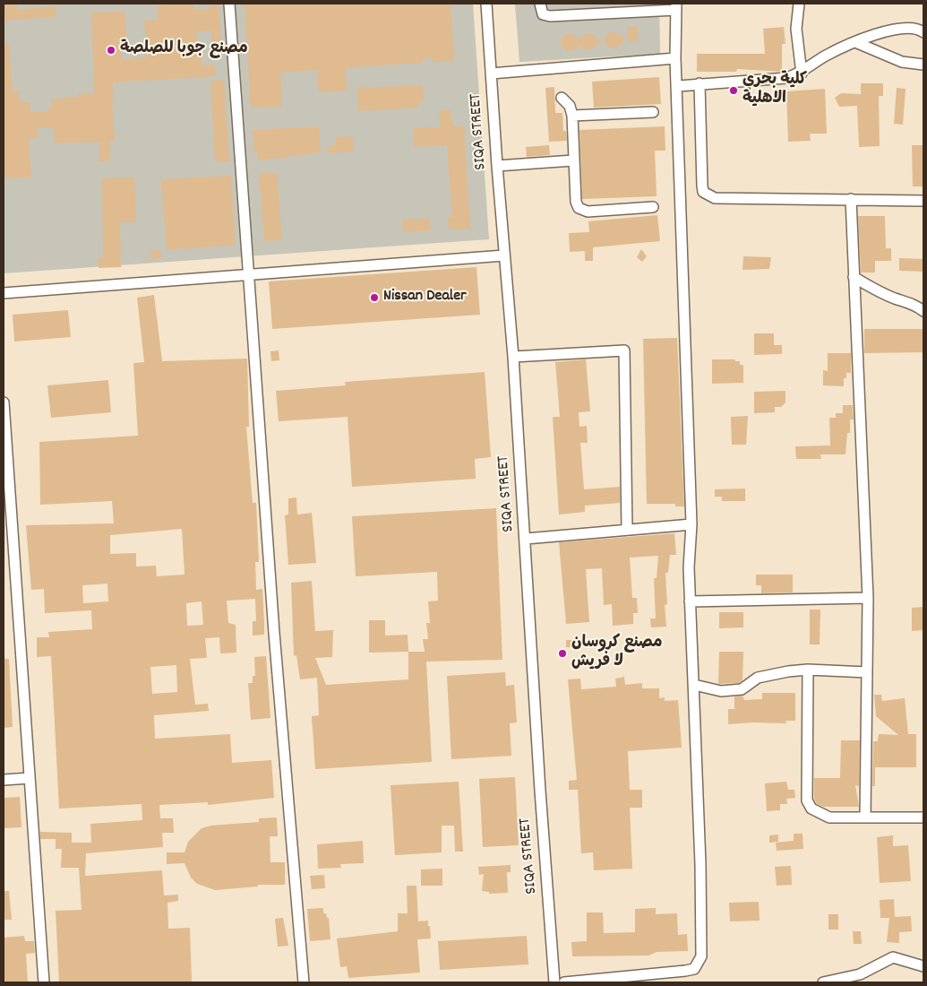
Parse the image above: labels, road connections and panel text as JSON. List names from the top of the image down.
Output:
{
  "streets": {
    "street": ["SIQA STREET"]
  },
  "places": [
    "مصنع جوبا للصلصة",
    "كلية بحري الاهلية",
    "Nissan Dealer",
    "مصنع كروسان لا فريش"
  ]
}
